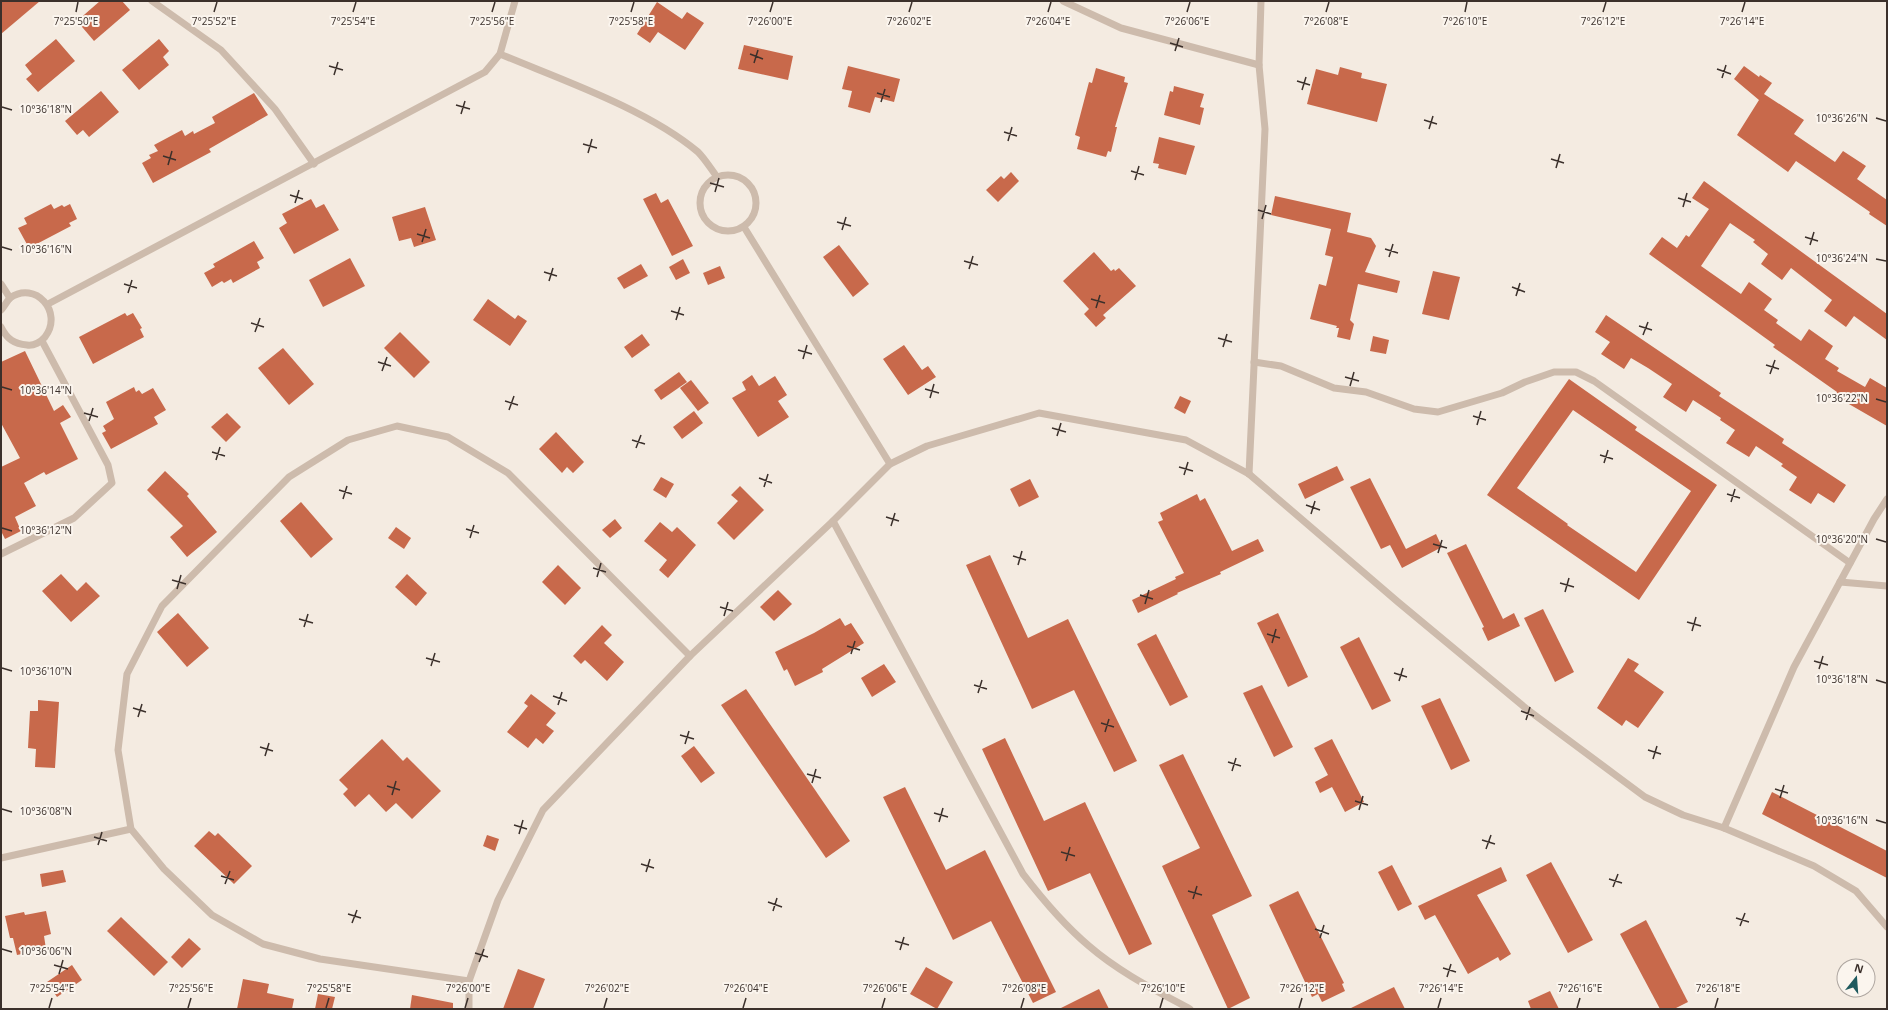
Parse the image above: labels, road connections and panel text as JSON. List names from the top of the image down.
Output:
{
  "north": "top",
  "coordinates": [
    "7°25'50\"E",
    "7°25'52\"E",
    "7°25'54\"E",
    "7°25'56\"E",
    "7°25'58\"E",
    "7°26'00\"E",
    "7°26'02\"E",
    "7°26'04\"E",
    "7°26'06\"E",
    "7°26'08\"E",
    "7°26'10\"E",
    "7°26'12\"E",
    "7°26'14\"E",
    "10°36'18\"N",
    "10°36'26\"N",
    "10°36'16\"N",
    "10°36'24\"N",
    "10°36'14\"N",
    "10°36'22\"N",
    "10°36'12\"N",
    "10°36'20\"N",
    "10°36'10\"N",
    "10°36'08\"N",
    "10°36'06\"N",
    "7°26'16\"E",
    "7°26'18\"E"
  ]
}
